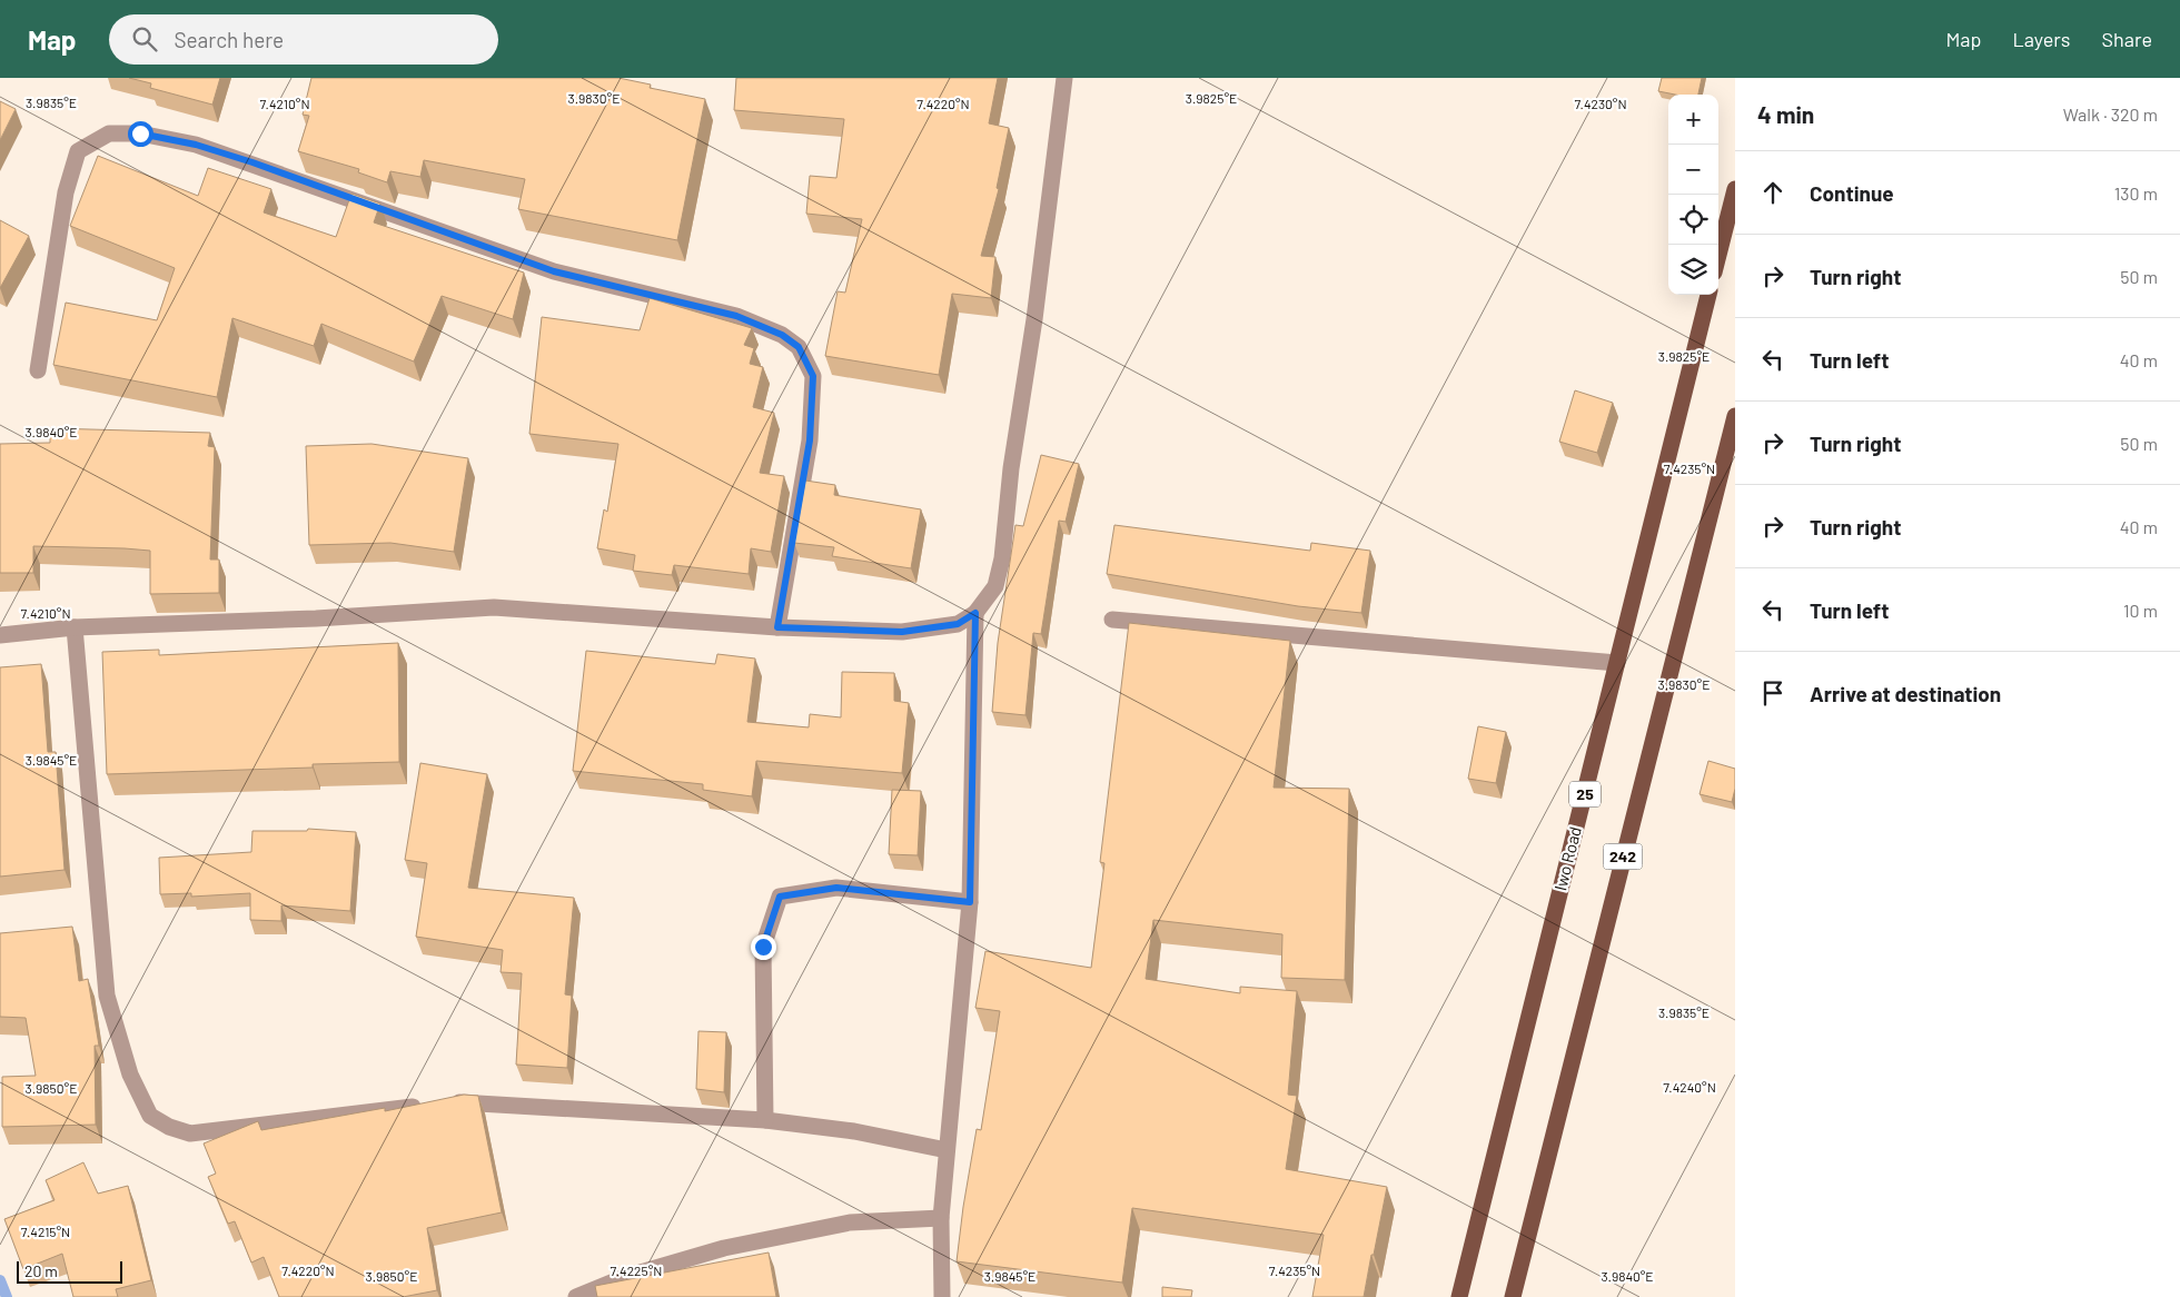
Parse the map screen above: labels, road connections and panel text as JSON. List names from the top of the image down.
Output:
{
  "streets": {
    "main road": ["25", "242", "Iwo Road"]
  },
  "scale_bar": "20 m",
  "page": {
    "header": "Map",
    "search": "Search here",
    "nav": ["Map", "Layers", "Share"],
    "heading": ["4 min", "Walk · 320 m"],
    "map_buttons": ["+", "−"],
    "list": [
      ["Continue", "130 m"],
      ["Turn right", "50 m"],
      ["Turn left", "40 m"],
      ["Turn right", "50 m"],
      ["Turn right", "40 m"],
      ["Turn left", "10 m"],
      "Arrive at destination"
    ],
    "scale": "20 m"
  },
  "coordinates": [
    "3.9830°E",
    "3.9825°E",
    "3.9835°E",
    "7.4210°N",
    "7.4220°N",
    "7.4230°N",
    "3.9840°E",
    "7.4235°N",
    "3.9845°E",
    "7.4240°N",
    "3.9850°E",
    "7.4215°N",
    "7.4225°N"
  ]
}
